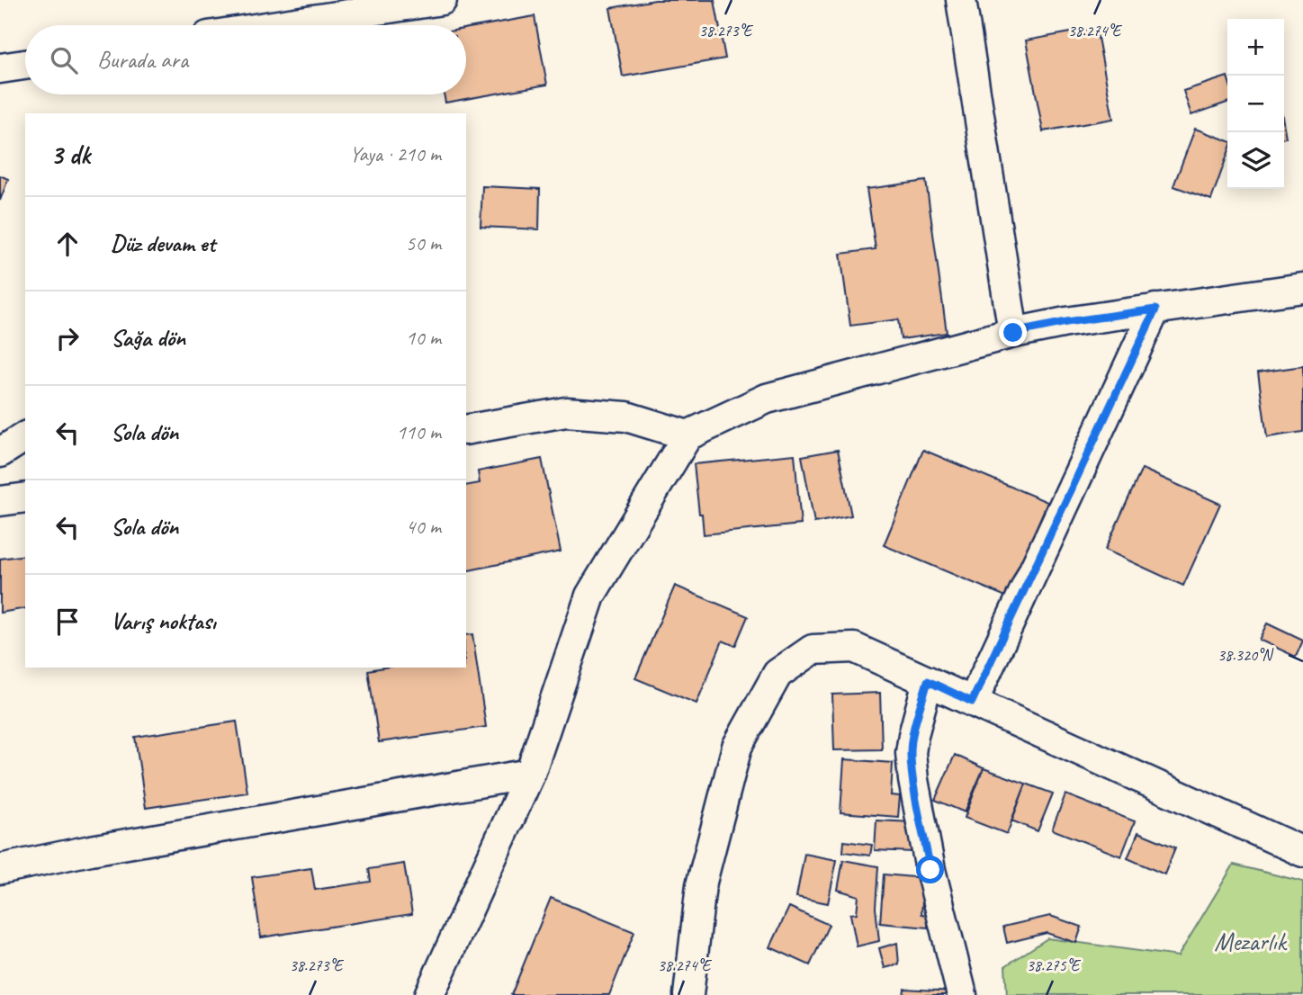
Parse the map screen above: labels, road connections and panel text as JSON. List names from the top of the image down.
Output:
{
  "parks": ["Mezarlık"],
  "page": {
    "map_buttons": ["+", "−"],
    "search": "Burada ara",
    "heading": ["3 dk", "Yaya · 210 m"],
    "list": [
      ["Düz devam et", "50 m"],
      ["Sağa dön", "10 m"],
      ["Sola dön", "110 m"],
      ["Sola dön", "40 m"],
      "Varış noktası"
    ]
  },
  "coordinates": [
    "38.273°E",
    "38.274°E",
    "38.320°N",
    "38.275°E"
  ]
}
